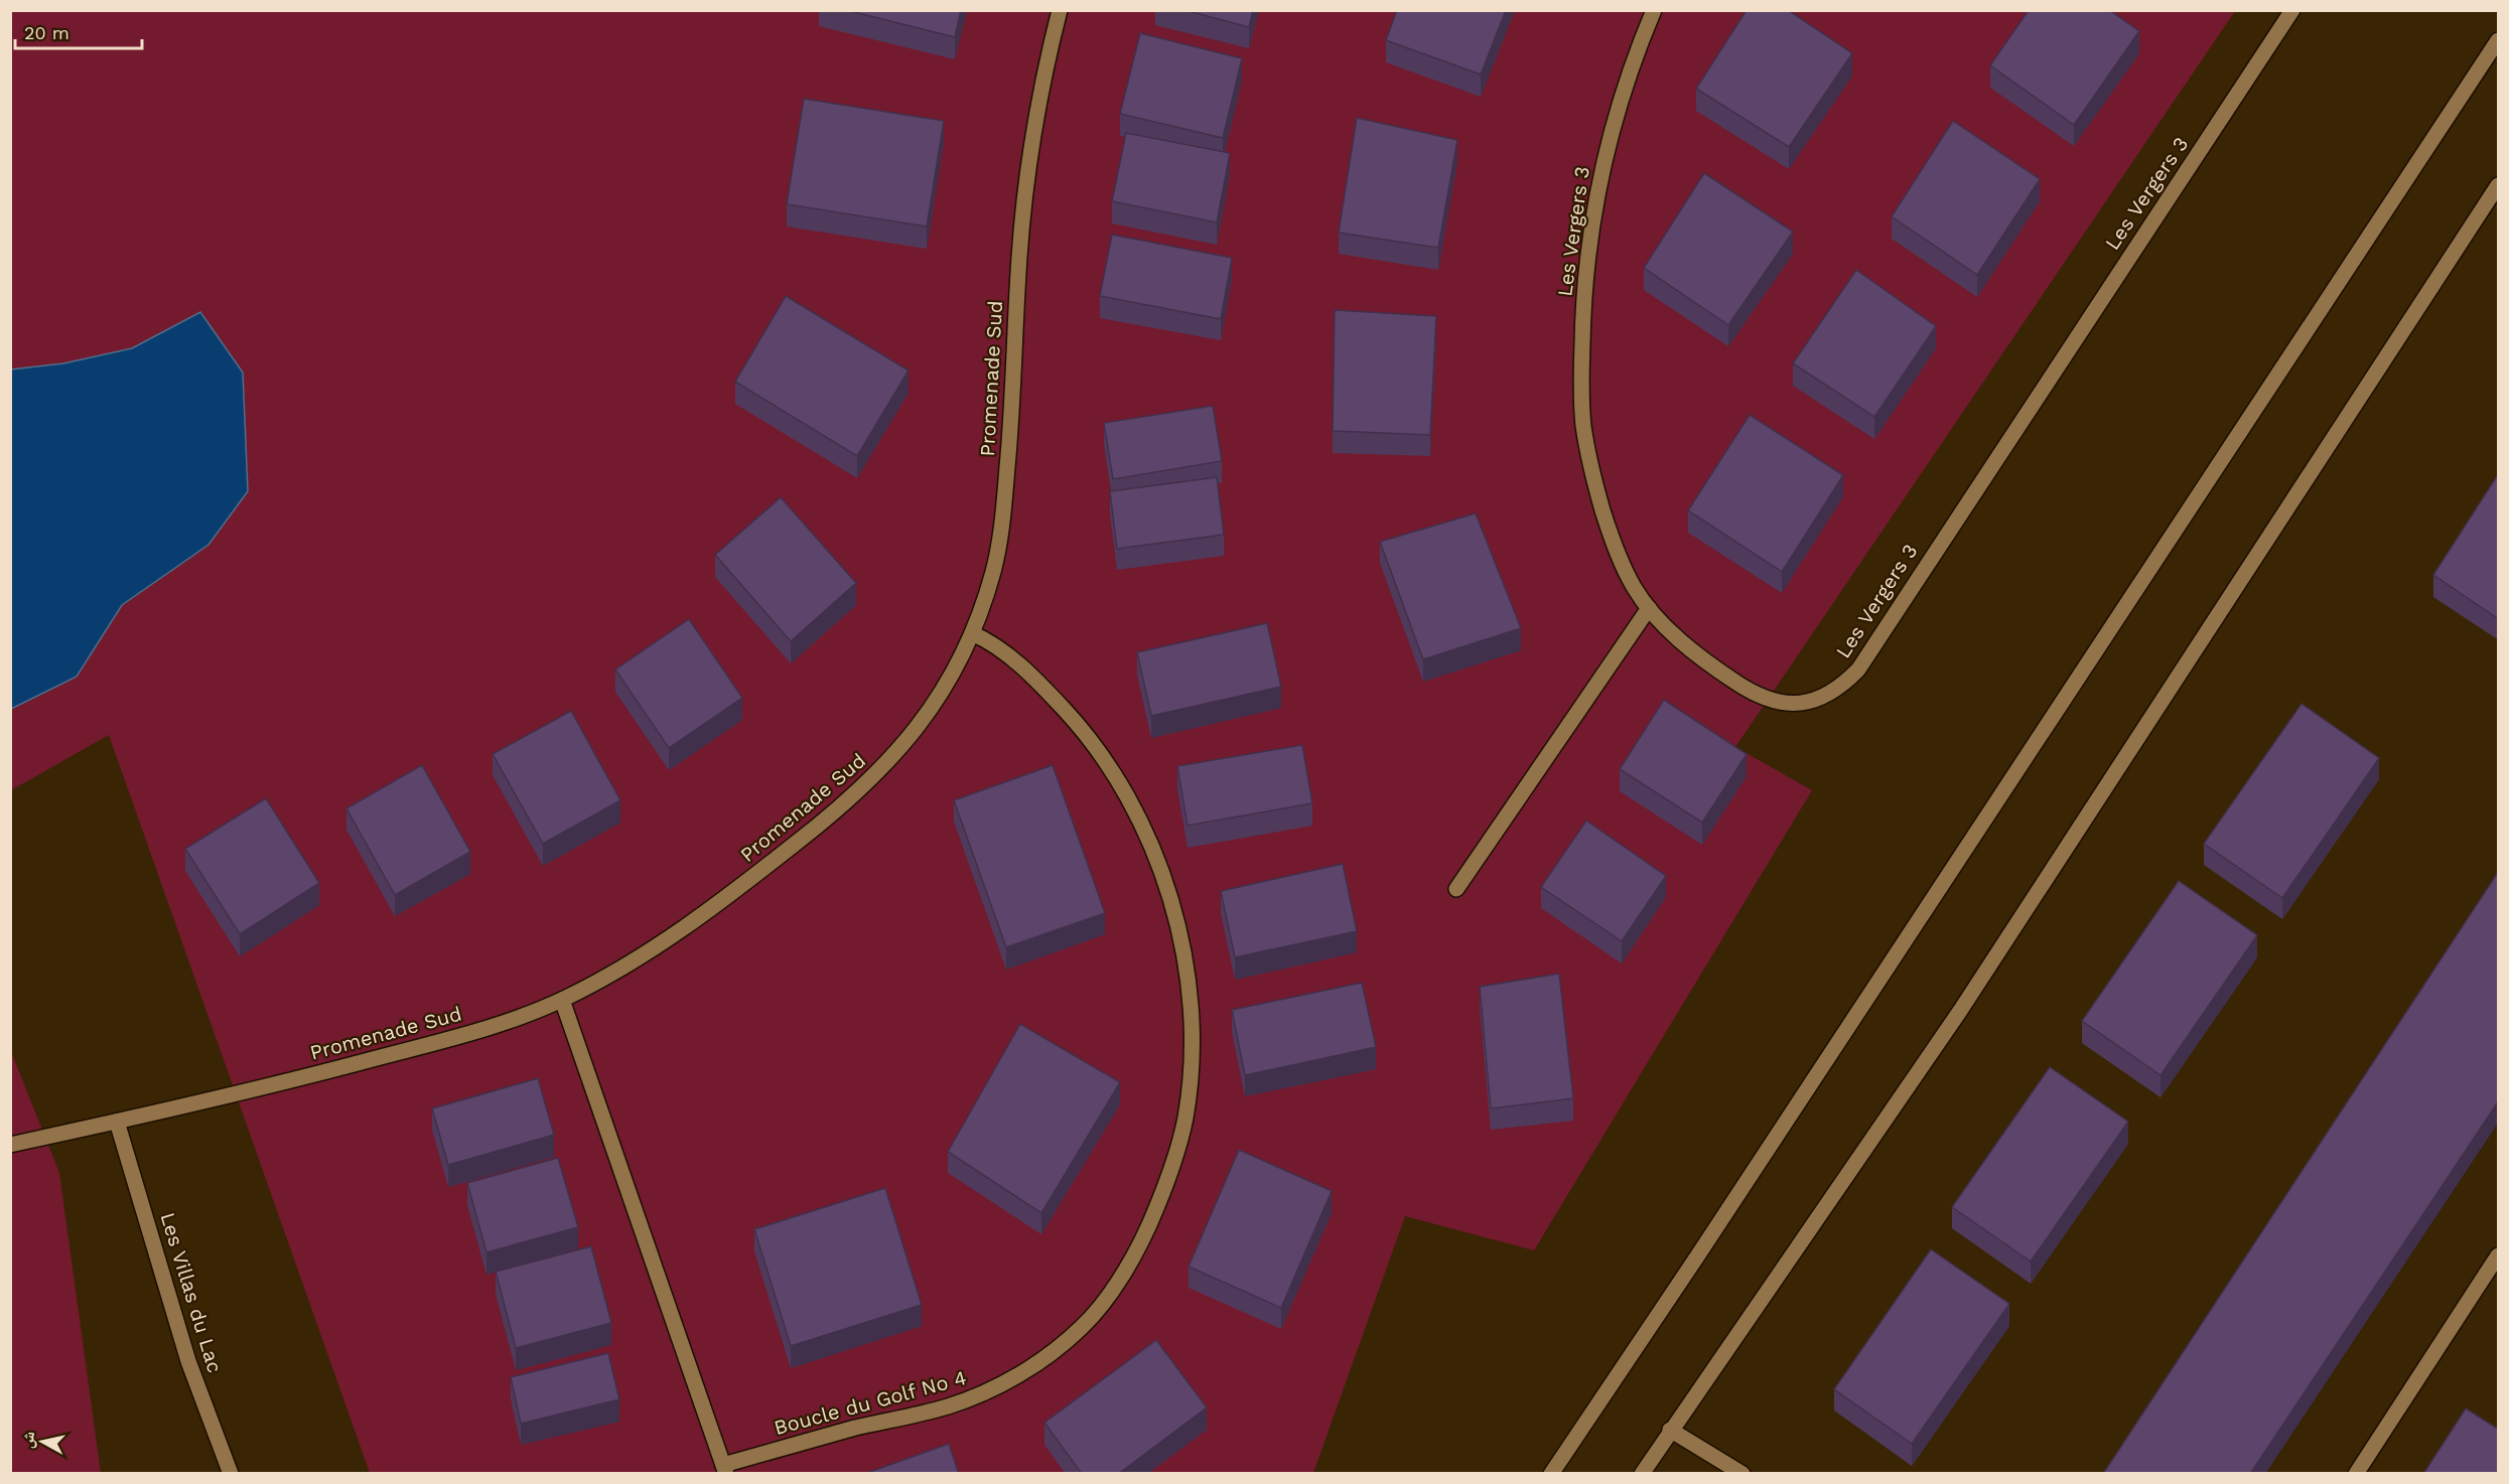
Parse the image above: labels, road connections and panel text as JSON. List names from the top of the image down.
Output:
{
  "streets": {
    "street": [
      "Les Vergers 3",
      "Promenade Sud",
      "Les Villas du Lac",
      "Boucle du Golf No 4"
    ]
  },
  "crossings": [
    ["Promenade Sud", "Les Villas du Lac"],
    ["Promenade Sud", "Boucle du Golf No 4"]
  ],
  "scale_bar": "20 m",
  "north": "left"
}
